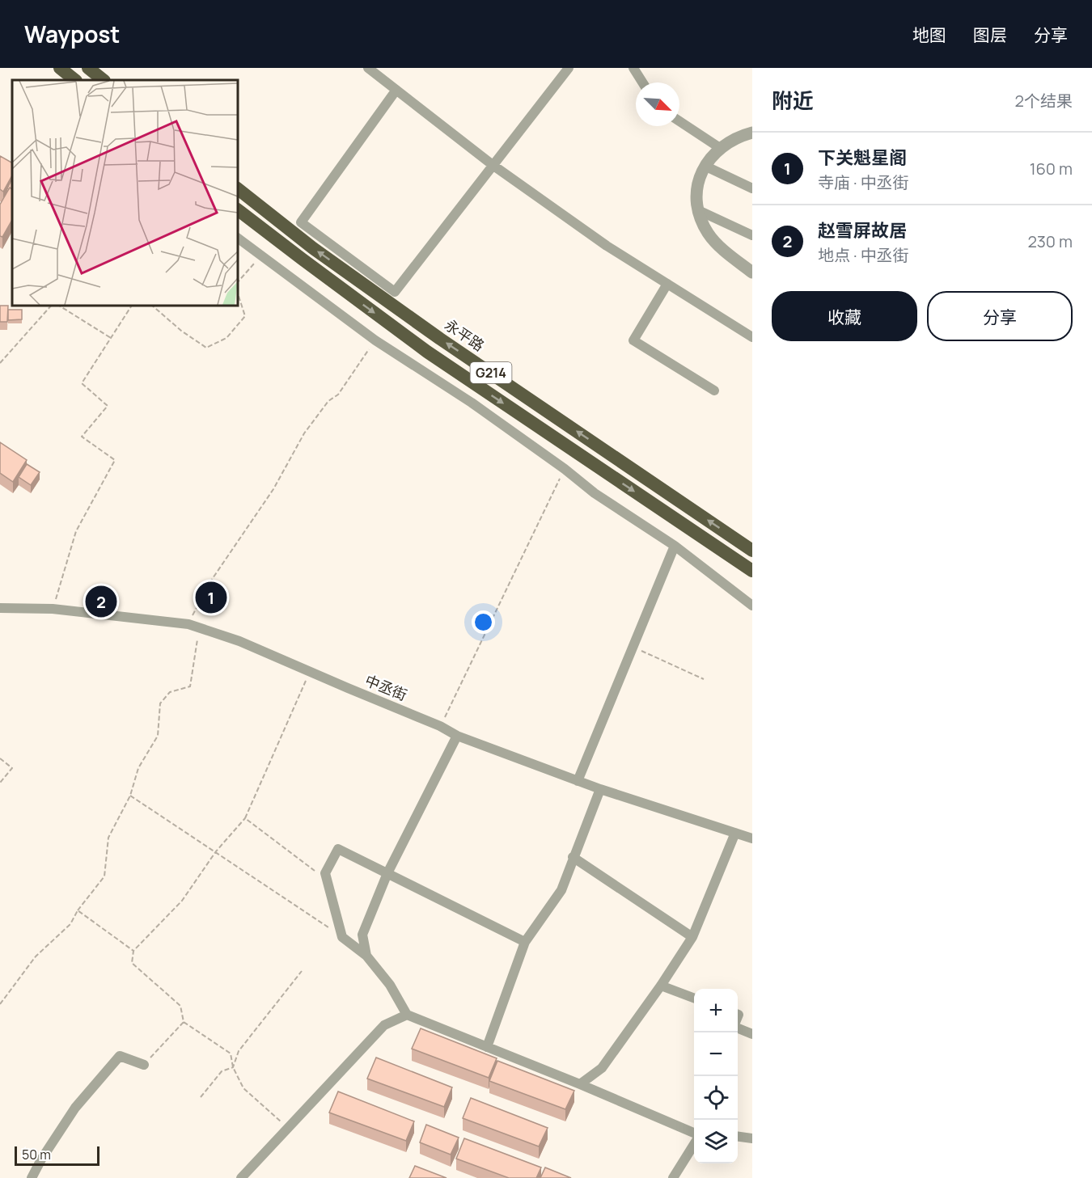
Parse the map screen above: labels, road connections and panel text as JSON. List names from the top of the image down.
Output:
{
  "streets": {
    "highway": ["永平路", "G214"],
    "street": ["中丞街"]
  },
  "scale_bar": "50 m",
  "north": "bottom right",
  "page": {
    "header": "Waypost",
    "nav": ["地图", "图层", "分享"],
    "heading": ["附近", "2个结果"],
    "list": [
      {
        "mark": "1",
        "name": "下关魁星阁",
        "note": "寺庙 · 中丞街",
        "value": "160 m"
      },
      {
        "mark": "2",
        "name": "赵雪屏故居",
        "note": "地点 · 中丞街",
        "value": "230 m"
      }
    ],
    "buttons": ["收藏", "分享"],
    "pins": ["1", "2"],
    "map_buttons": ["+", "−"],
    "scale": "50 m"
  }
}
